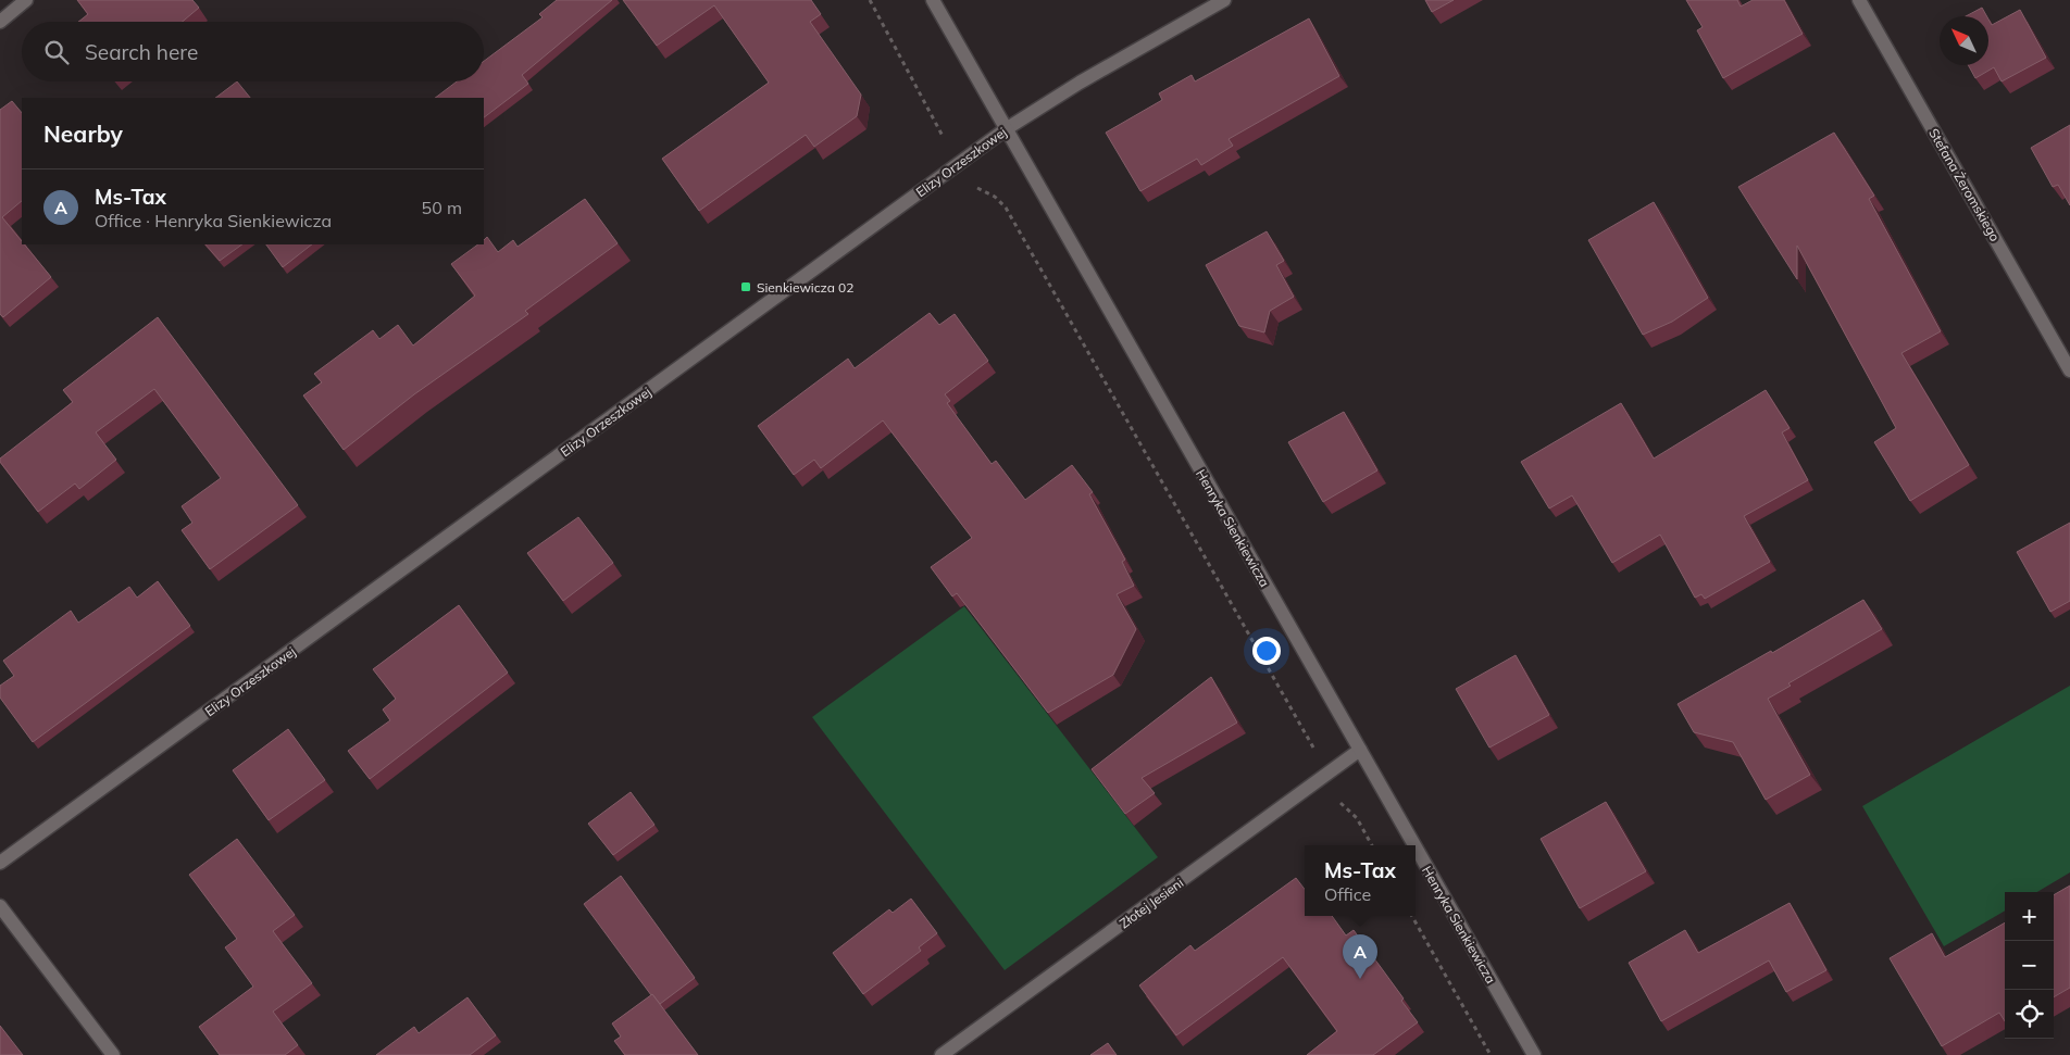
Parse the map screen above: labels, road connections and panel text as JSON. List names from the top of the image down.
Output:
{
  "streets": {
    "street": [
      "Elizy Orzeszkowej",
      "Stefana Żeromskiego",
      "Henryka Sienkiewicza",
      "Złotej Jesieni"
    ]
  },
  "crossings": [
    ["Elizy Orzeszkowej", "Henryka Sienkiewicza"],
    ["Henryka Sienkiewicza", "Złotej Jesieni"]
  ],
  "places": {
    "transit": ["Sienkiewicza 02"]
  },
  "north": "top left",
  "page": {
    "search": "Search here",
    "heading": "Nearby",
    "list": [
      {
        "mark": "A",
        "name": "Ms-Tax",
        "note": "Office · Henryka Sienkiewicza",
        "value": "50 m"
      }
    ],
    "popup": ["Ms-Tax", "Office"],
    "map_buttons": ["+", "−"],
    "pins": "A"
  }
}
